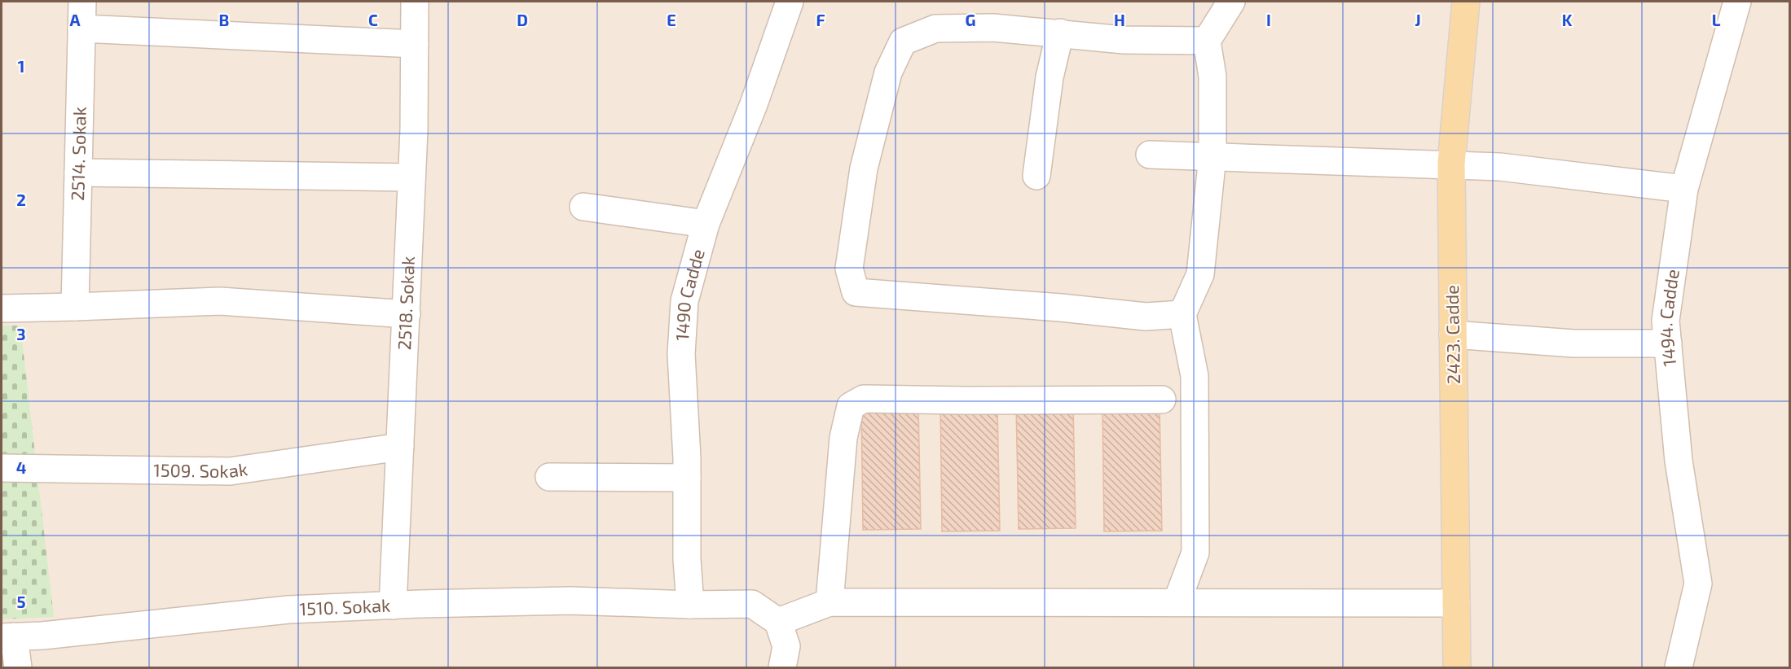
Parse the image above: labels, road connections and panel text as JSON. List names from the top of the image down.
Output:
{
  "streets": {
    "main road": ["2423. Cadde"],
    "street": [
      "2514. Sokak",
      "1490 Cadde",
      "2518. Sokak",
      "1494. Cadde",
      "1509. Sokak",
      "1510. Sokak"
    ]
  },
  "crossings": [
    ["1490 Cadde", "1510. Sokak"],
    ["2518. Sokak", "1509. Sokak"],
    ["2518. Sokak", "1510. Sokak"]
  ],
  "grid": {
    "columns": [
      "A",
      "B",
      "C",
      "D",
      "E",
      "F",
      "G",
      "H",
      "I",
      "J",
      "K",
      "L"
    ],
    "rows": [
      "1",
      "2",
      "3",
      "4",
      "5"
    ]
  }
}
